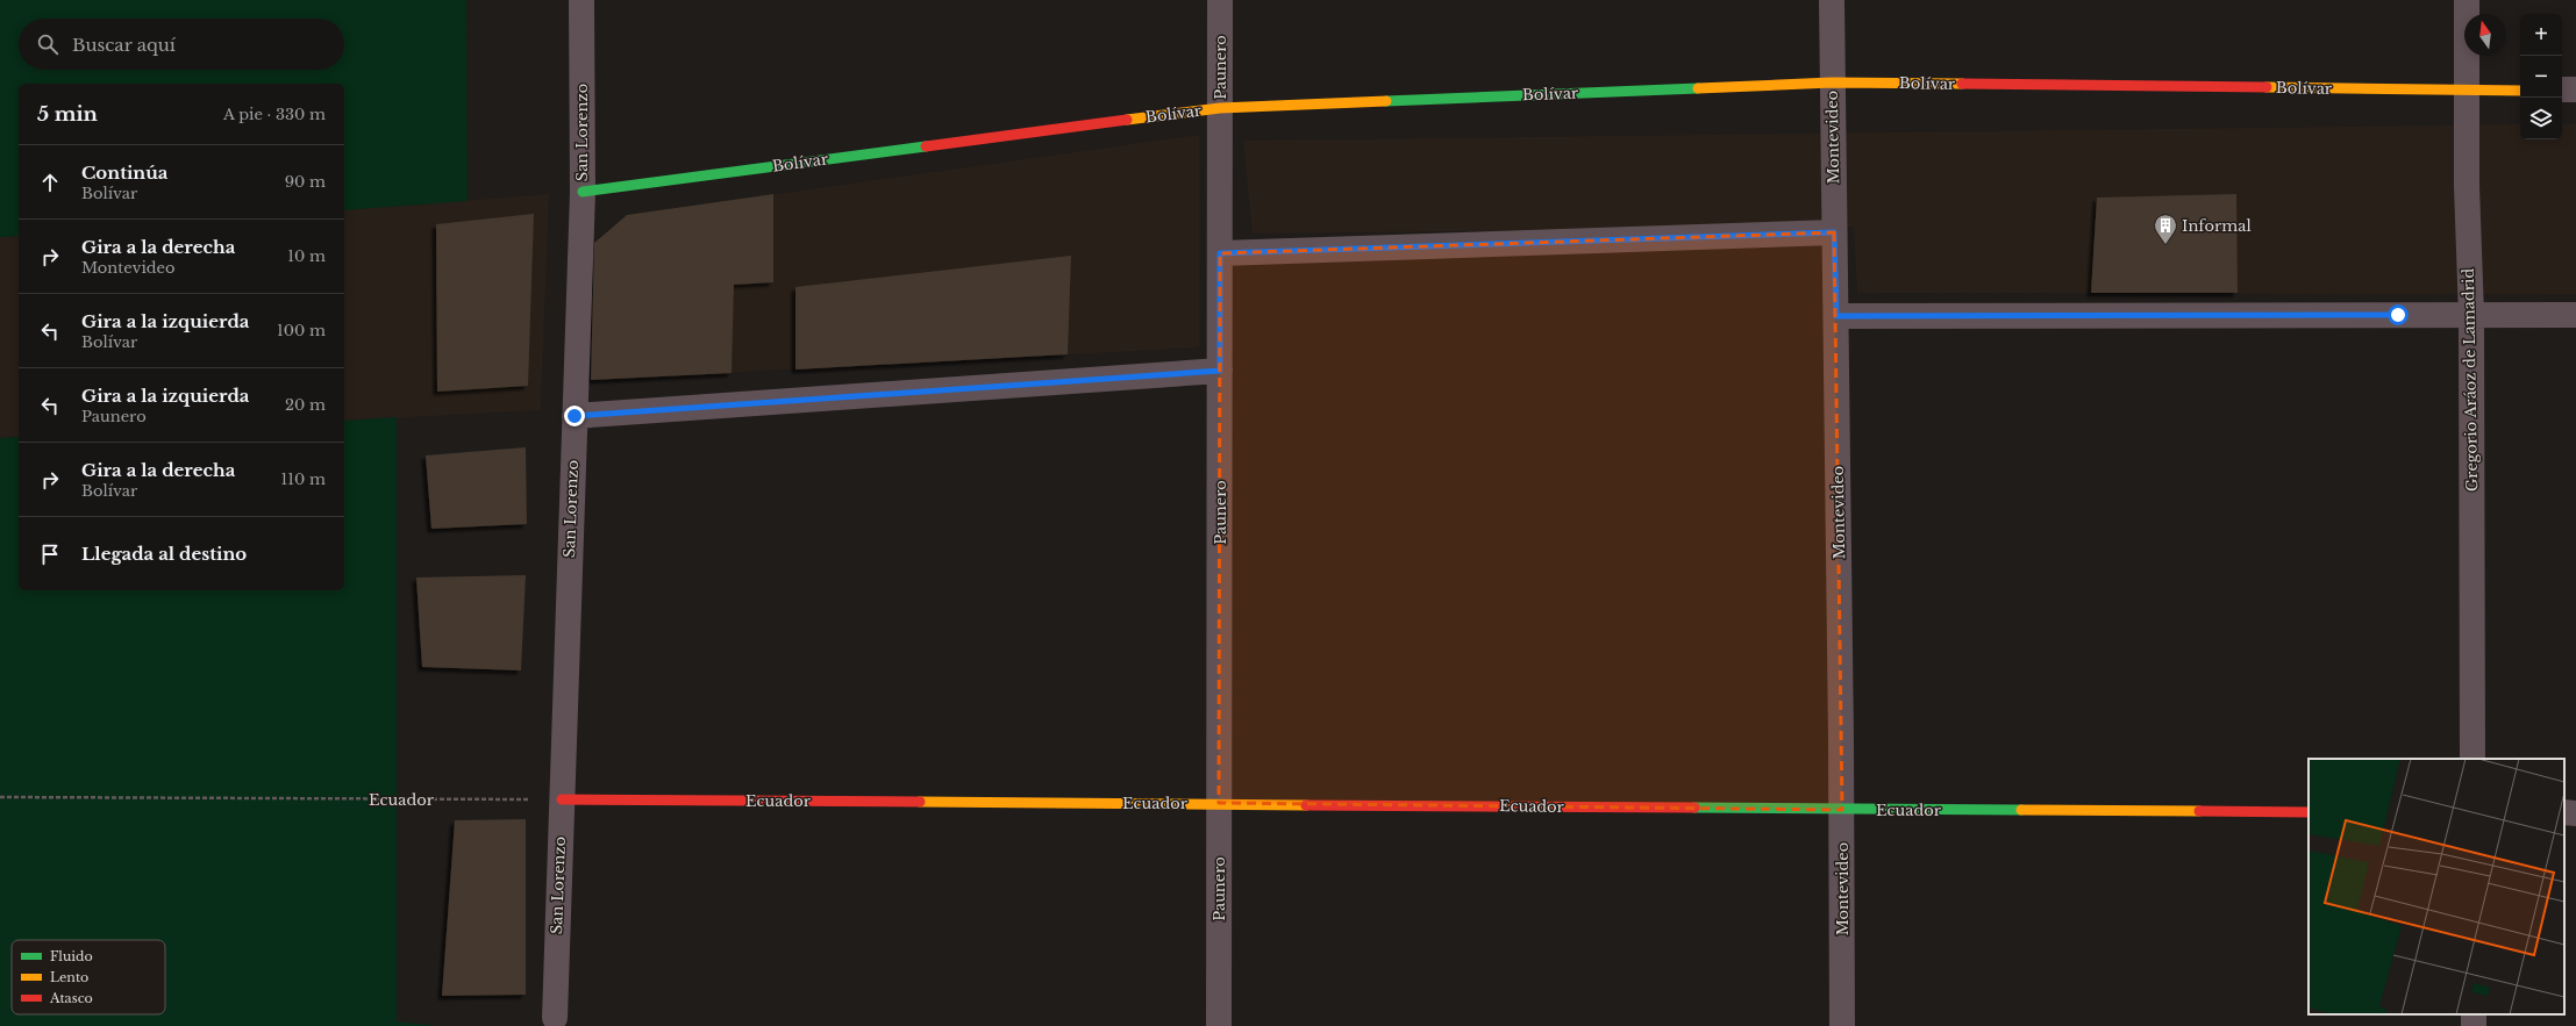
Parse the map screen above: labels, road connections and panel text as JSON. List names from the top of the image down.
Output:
{
  "streets": {
    "street": [
      "Paunero",
      "Bolívar",
      "San Lorenzo",
      "Montevideo",
      "Gregorio Aráoz de Lamadrid",
      "Ecuador"
    ]
  },
  "crossings": [
    ["Paunero", "Bolívar"],
    ["Paunero", "Ecuador"],
    ["Bolívar", "San Lorenzo"],
    ["Bolívar", "Montevideo"],
    ["Bolívar", "Gregorio Aráoz de Lamadrid"],
    ["San Lorenzo", "Ecuador"],
    ["Montevideo", "Ecuador"]
  ],
  "places": {
    "building": ["Informal"]
  },
  "legend": ["Fluido", "Lento", "Atasco"],
  "north": "top",
  "page": {
    "map_buttons": ["+", "−"],
    "search": "Buscar aquí",
    "heading": ["5 min", "A pie · 330 m"],
    "list": [
      ["Continúa", "Bolívar", "90 m"],
      ["Gira a la derecha", "Montevideo", "10 m"],
      ["Gira a la izquierda", "Bolívar", "100 m"],
      ["Gira a la izquierda", "Paunero", "20 m"],
      ["Gira a la derecha", "Bolívar", "110 m"],
      "Llegada al destino"
    ]
  }
}
